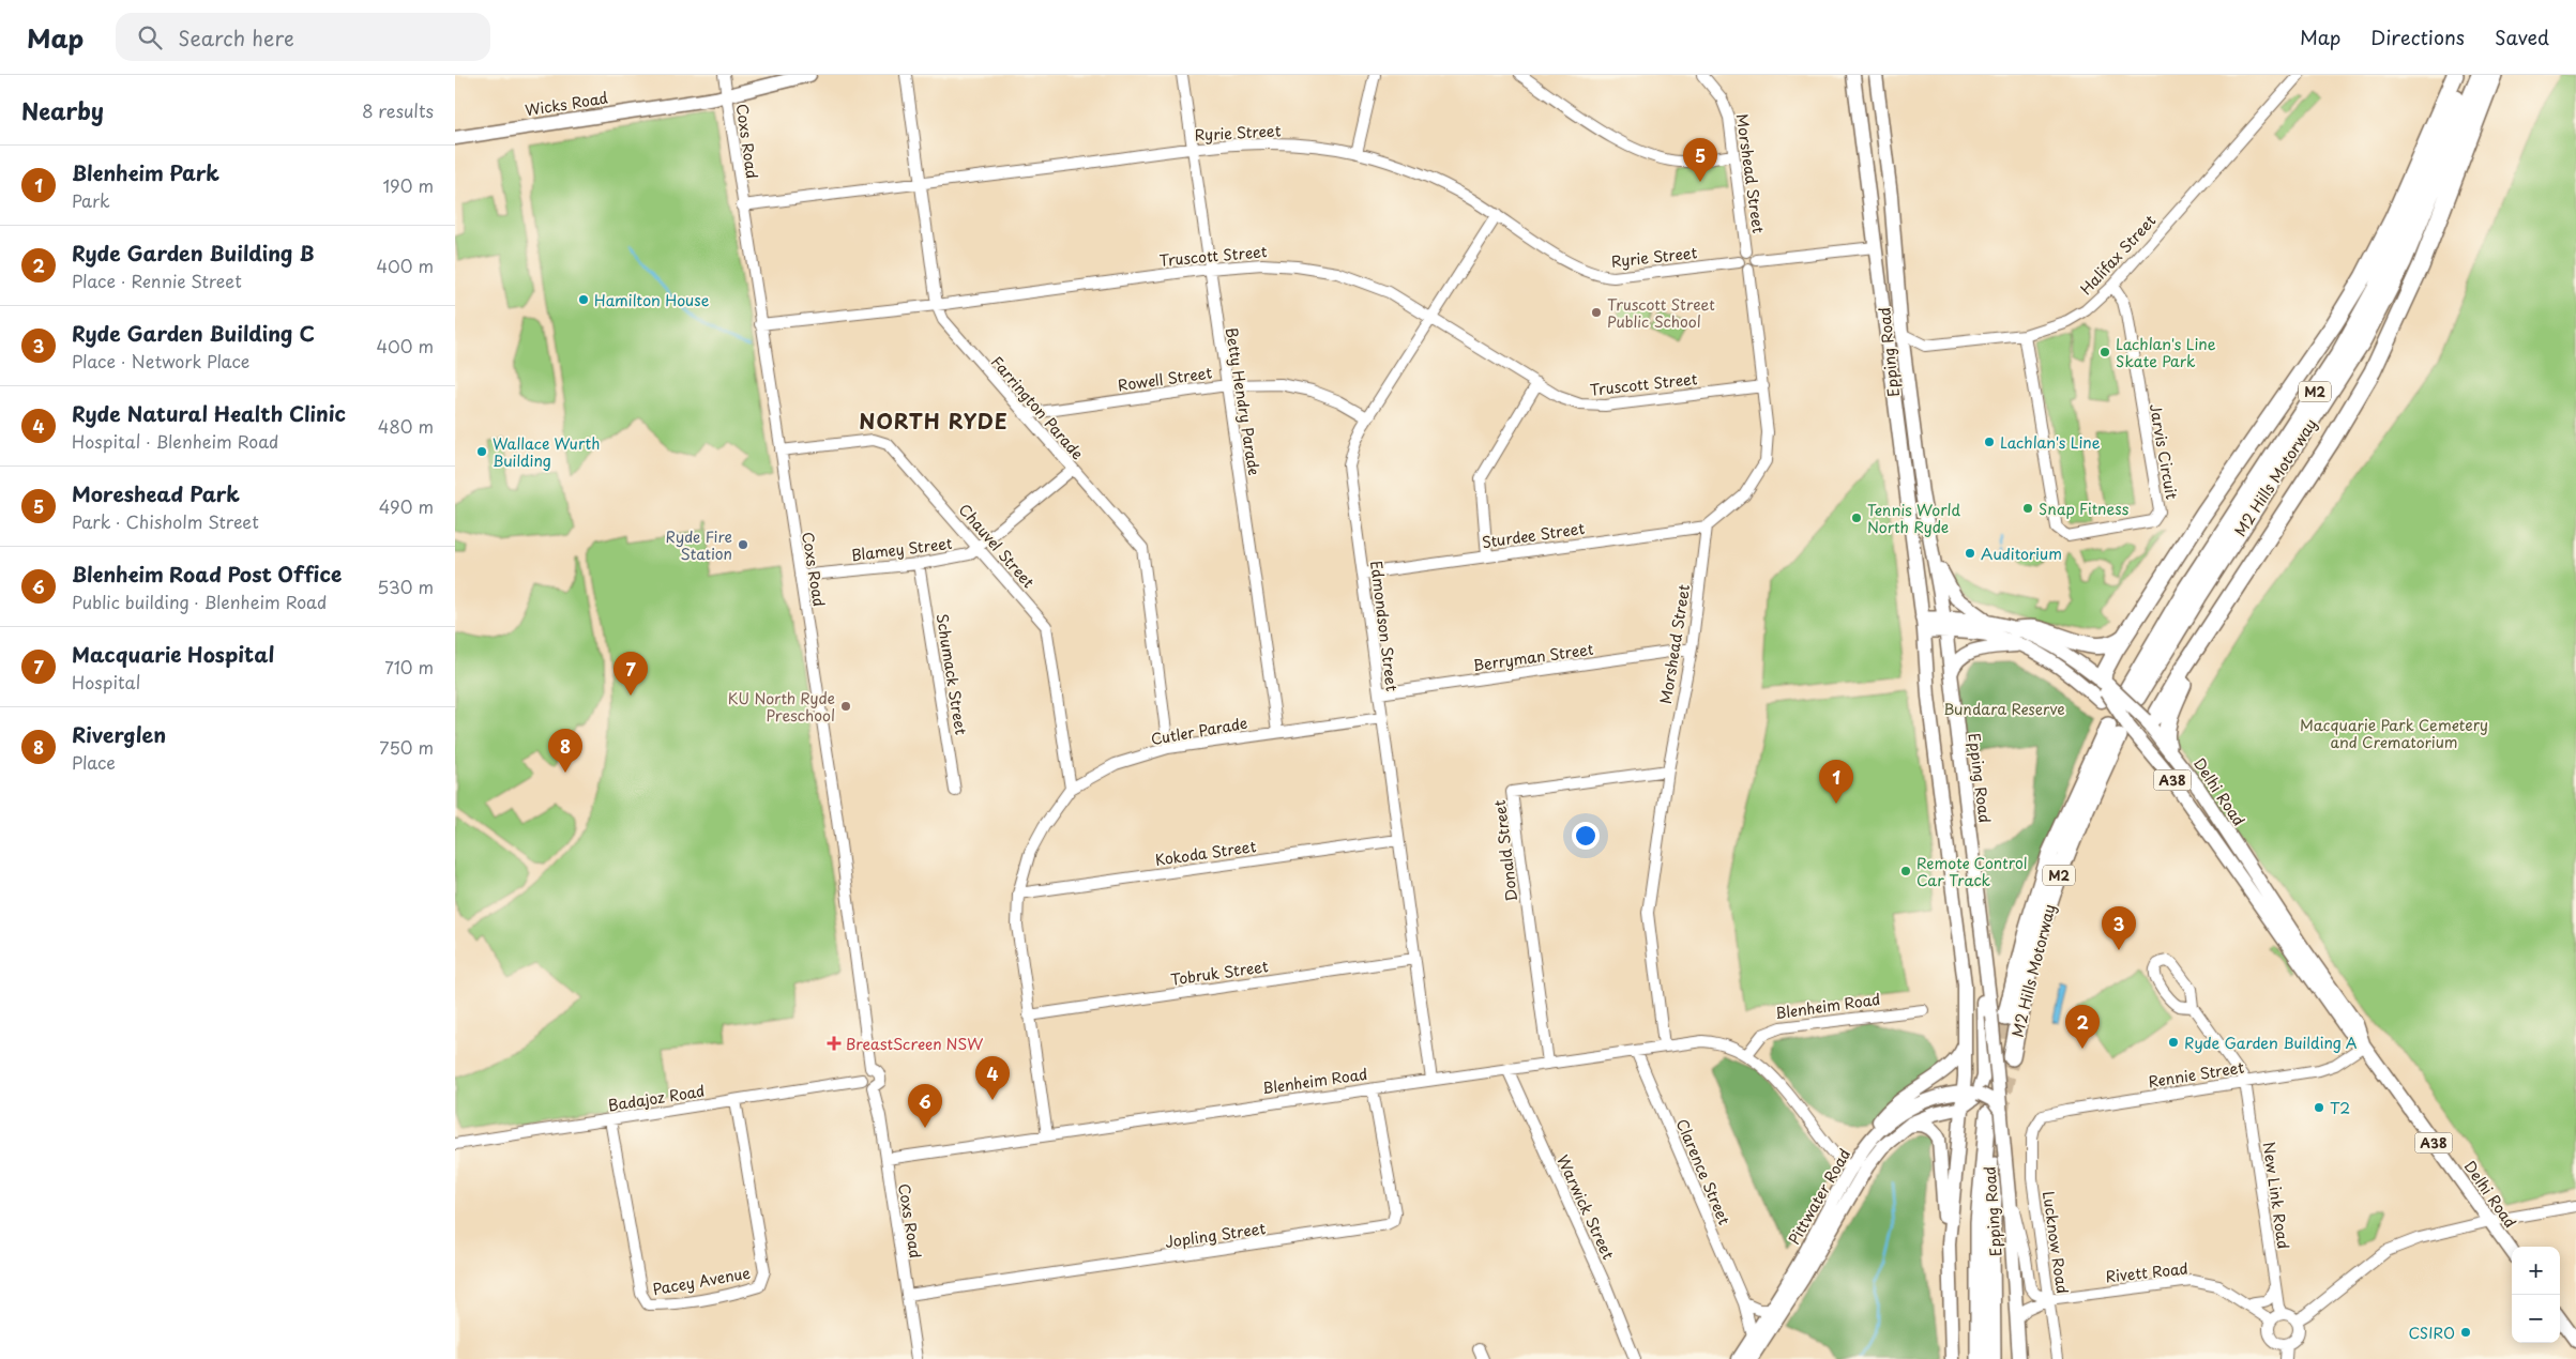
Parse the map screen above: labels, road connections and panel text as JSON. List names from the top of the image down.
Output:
{
  "streets": {
    "highway": ["M2", "M2 Hills Motorway"],
    "main road": [
      "Wicks Road",
      "Epping Road",
      "A38",
      "Delhi Road",
      "Pittwater Road"
    ],
    "street": [
      "Ryrie Street",
      "Coxs Road",
      "Morshead Street",
      "Halifax Street",
      "Truscott Street",
      "Rowell Street",
      "Betty Hendry Parade",
      "Farrington Parade",
      "Jarvis Circuit",
      "Sturdee Street",
      "Chauvel Street",
      "Blamey Street",
      "Edmondson Street",
      "Berryman Street",
      "Schumack Street",
      "Cutler Parade",
      "Donald Street",
      "Kokoda Street",
      "Tobruk Street",
      "Blenheim Road",
      "Rennie Street",
      "Badajoz Road",
      "Clarence Street",
      "New Link Road",
      "Warwick Street",
      "Jopling Street",
      "Lucknow Road",
      "Rivett Road",
      "Pacey Avenue"
    ]
  },
  "crossings": [
    ["Wicks Road", "Coxs Road"],
    ["Ryrie Street", "Coxs Road"],
    ["Ryrie Street", "Morshead Street"],
    ["Ryrie Street", "Betty Hendry Parade"],
    ["Ryrie Street", "Farrington Parade"],
    ["Ryrie Street", "Edmondson Street"],
    ["Coxs Road", "Truscott Street"],
    ["Coxs Road", "Chauvel Street"],
    ["Coxs Road", "Blamey Street"],
    ["Coxs Road", "Blenheim Road"],
    ["Coxs Road", "Badajoz Road"],
    ["Coxs Road", "Jopling Street"],
    ["Morshead Street", "Sturdee Street"],
    ["Morshead Street", "Berryman Street"],
    ["Morshead Street", "Donald Street"],
    ["Morshead Street", "Blenheim Road"],
    ["Halifax Street", "Epping Road"],
    ["Halifax Street", "Jarvis Circuit"],
    ["Truscott Street", "Betty Hendry Parade"],
    ["Truscott Street", "Farrington Parade"],
    ["Truscott Street", "Edmondson Street"],
    ["Epping Road", "M2 Hills Motorway"],
    ["Epping Road", "Pittwater Road"],
    ["Epping Road", "Rivett Road"],
    ["Rowell Street", "Betty Hendry Parade"],
    ["Rowell Street", "Farrington Parade"],
    ["Rowell Street", "Edmondson Street"],
    ["Betty Hendry Parade", "Cutler Parade"],
    ["Farrington Parade", "Blamey Street"],
    ["Farrington Parade", "Cutler Parade"],
    ["M2 Hills Motorway", "Delhi Road"],
    ["Sturdee Street", "Edmondson Street"],
    ["Chauvel Street", "Blamey Street"],
    ["Chauvel Street", "Cutler Parade"],
    ["Blamey Street", "Schumack Street"],
    ["Edmondson Street", "Berryman Street"],
    ["Edmondson Street", "Cutler Parade"],
    ["Edmondson Street", "Kokoda Street"],
    ["Edmondson Street", "Tobruk Street"],
    ["Edmondson Street", "Blenheim Road"],
    ["Cutler Parade", "Kokoda Street"],
    ["Cutler Parade", "Tobruk Street"],
    ["Cutler Parade", "Blenheim Road"],
    ["Delhi Road", "Rennie Street"],
    ["Donald Street", "Blenheim Road"],
    ["Blenheim Road", "Clarence Street"],
    ["Blenheim Road", "Pittwater Road"],
    ["Blenheim Road", "Warwick Street"],
    ["Blenheim Road", "Jopling Street"],
    ["Rennie Street", "New Link Road"],
    ["Rennie Street", "Lucknow Road"],
    ["Badajoz Road", "Pacey Avenue"],
    ["Clarence Street", "Pittwater Road"],
    ["New Link Road", "Rivett Road"],
    ["Lucknow Road", "Rivett Road"]
  ],
  "districts": ["NORTH RYDE"],
  "parks": ["Bundara Reserve", "Macquarie Park Cemetery and Crematorium"],
  "places": {
    "other": [
      "Hamilton House",
      "Truscott Street Public School",
      "Lachlan's Line Skate Park",
      "Lachlan's Line",
      "Wallace Wurth Building",
      "Snap Fitness",
      "Tennis World North Ryde",
      "Ryde Fire Station",
      "Auditorium",
      "KU North Ryde Preschool",
      "Remote Control Car Track",
      "Ryde Garden Building A",
      "T2",
      "CSIRO"
    ],
    "health": ["BreastScreen NSW"]
  },
  "page": {
    "header": "Map",
    "search": "Search here",
    "nav": ["Map", "Directions", "Saved"],
    "heading": ["Nearby", "8 results"],
    "pins": [
      "5",
      "7",
      "8",
      "1",
      "3",
      "2",
      "4",
      "6"
    ],
    "list": [
      {
        "mark": "1",
        "name": "Blenheim Park",
        "note": "Park",
        "value": "190 m"
      },
      {
        "mark": "2",
        "name": "Ryde Garden Building B",
        "note": "Place · Rennie Street",
        "value": "400 m"
      },
      {
        "mark": "3",
        "name": "Ryde Garden Building C",
        "note": "Place · Network Place",
        "value": "400 m"
      },
      {
        "mark": "4",
        "name": "Ryde Natural Health Clinic",
        "note": "Hospital · Blenheim Road",
        "value": "480 m"
      },
      {
        "mark": "5",
        "name": "Moreshead Park",
        "note": "Park · Chisholm Street",
        "value": "490 m"
      },
      {
        "mark": "6",
        "name": "Blenheim Road Post Office",
        "note": "Public building · Blenheim Road",
        "value": "530 m"
      },
      {
        "mark": "7",
        "name": "Macquarie Hospital",
        "note": "Hospital",
        "value": "710 m"
      },
      {
        "mark": "8",
        "name": "Riverglen",
        "note": "Place",
        "value": "750 m"
      }
    ],
    "map_buttons": ["+", "−"]
  }
}
